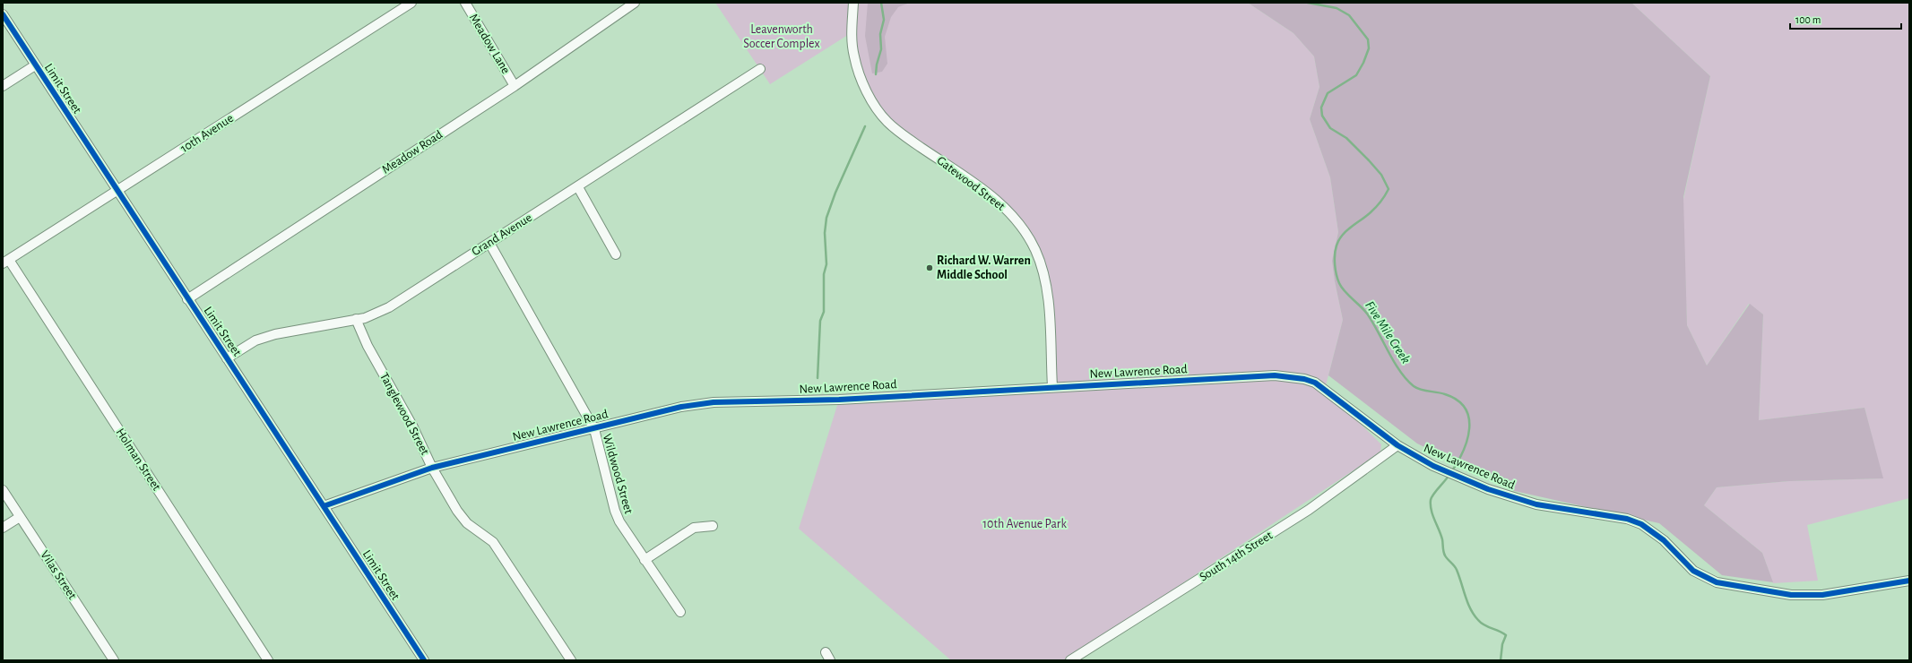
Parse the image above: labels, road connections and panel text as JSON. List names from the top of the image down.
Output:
{
  "streets": {
    "street": [
      "Meadow Lane",
      "Limit Street",
      "10th Avenue",
      "Meadow Road",
      "Gatewood Street",
      "Grand Avenue",
      "New Lawrence Road",
      "Tanglewood Street",
      "Holman Street",
      "Wildwood Street",
      "South 14th Street",
      "Vilas Street"
    ]
  },
  "crossings": [
    ["Meadow Lane", "Meadow Road"],
    ["Limit Street", "10th Avenue"],
    ["Limit Street", "Meadow Road"],
    ["Limit Street", "Grand Avenue"],
    ["Limit Street", "New Lawrence Road"],
    ["10th Avenue", "Holman Street"],
    ["Gatewood Street", "New Lawrence Road"],
    ["Grand Avenue", "Tanglewood Street"],
    ["Grand Avenue", "Wildwood Street"],
    ["New Lawrence Road", "Tanglewood Street"],
    ["New Lawrence Road", "Wildwood Street"],
    ["New Lawrence Road", "South 14th Street"]
  ],
  "water": ["Five Mile Creek"],
  "parks": ["Leavenworth Soccer Complex", "10th Avenue Park"],
  "places": ["Richard W. Warren Middle School"],
  "scale_bar": "100 m"
}
